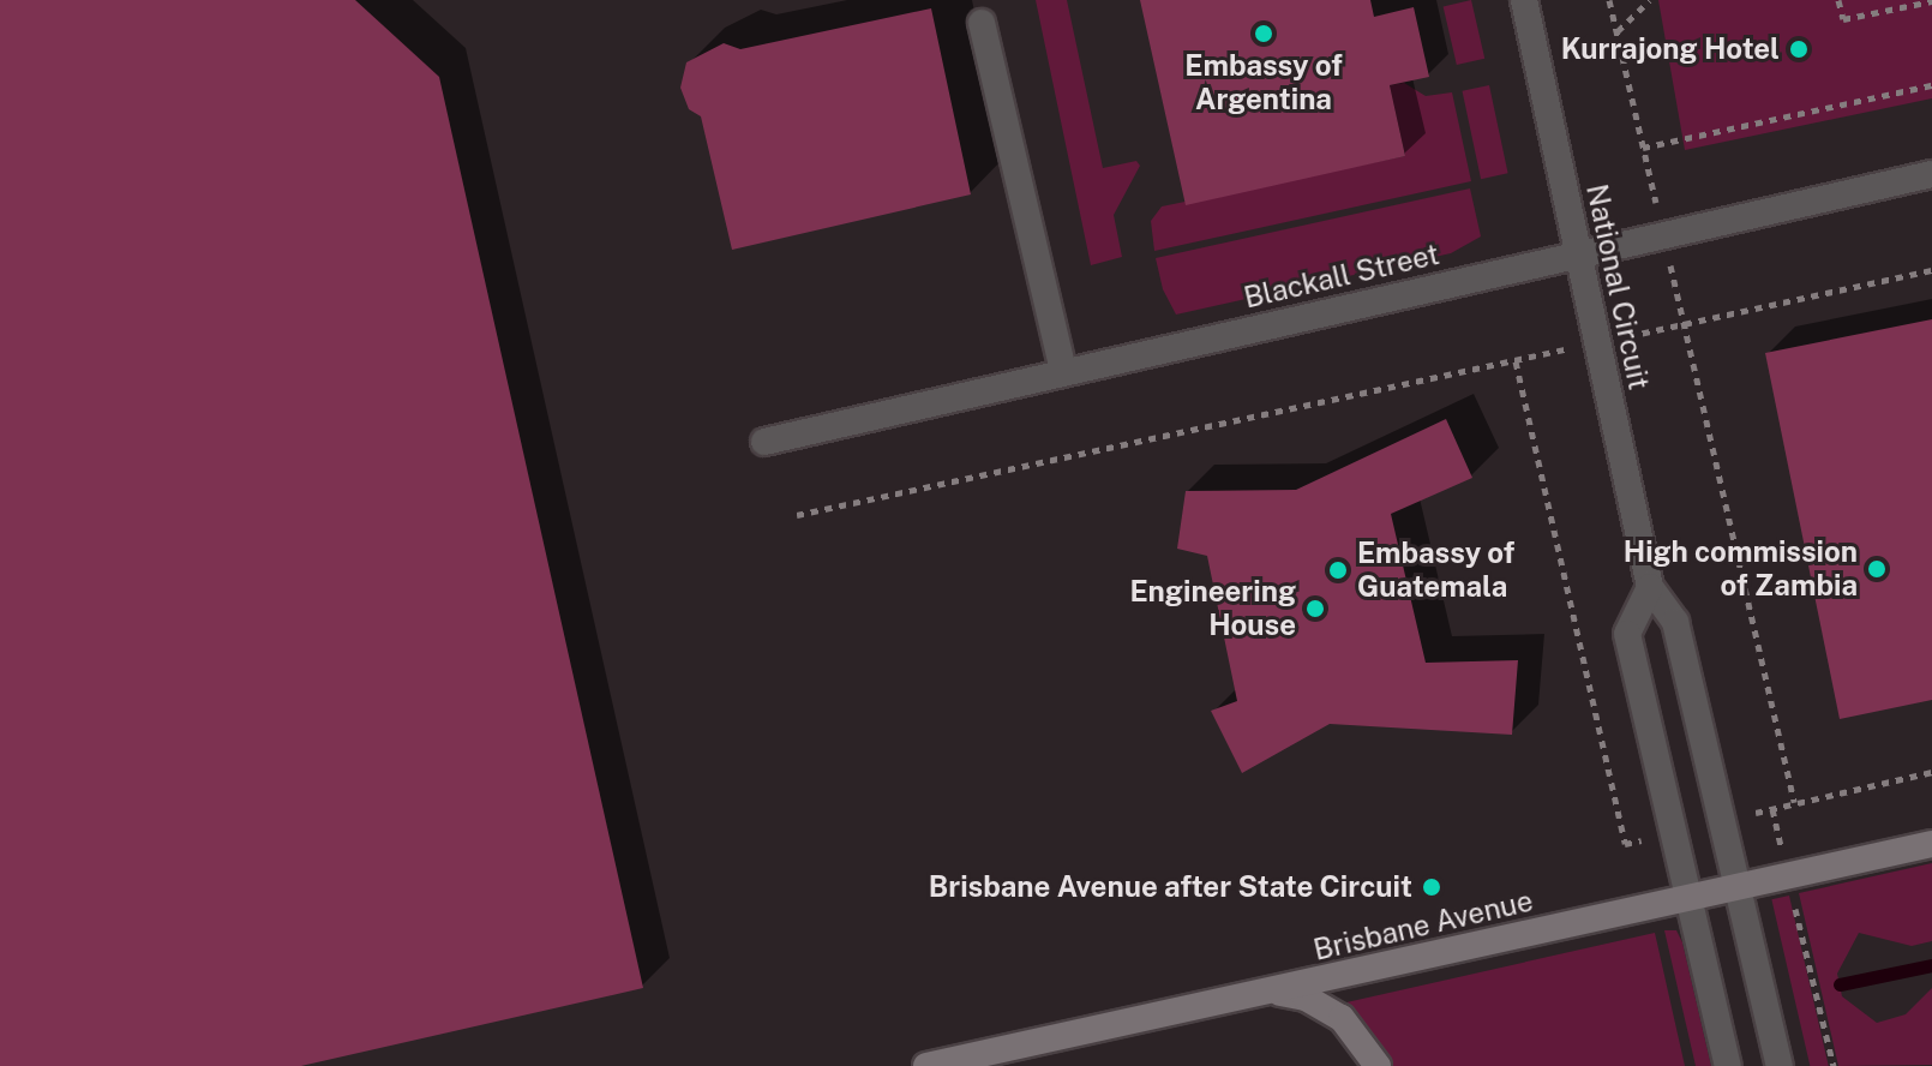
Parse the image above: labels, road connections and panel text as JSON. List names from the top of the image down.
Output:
{
  "streets": {
    "main road": ["Brisbane Avenue"],
    "street": ["Blackall Street", "National Circuit"]
  },
  "crossings": [
    ["Blackall Street", "National Circuit"],
    ["National Circuit", "Brisbane Avenue"]
  ],
  "places": [
    "Embassy of Argentina",
    "Kurrajong Hotel",
    "High commission of Zambia",
    "Embassy of Guatemala",
    "Engineering House",
    "Brisbane Avenue after State Circuit"
  ]
}
